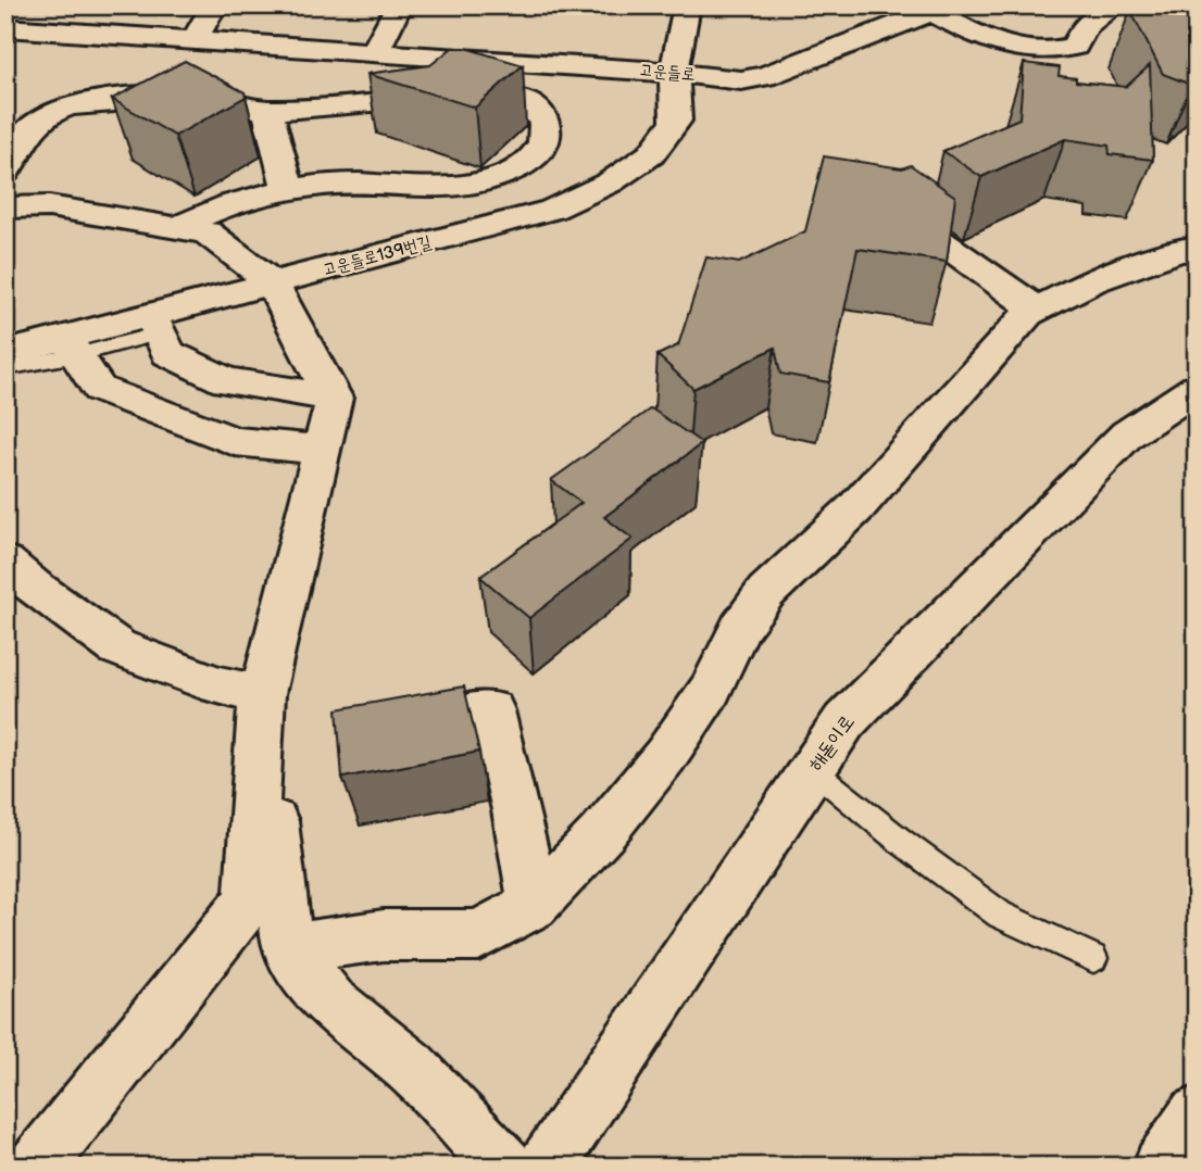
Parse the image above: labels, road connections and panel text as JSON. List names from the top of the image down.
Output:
{
  "streets": {
    "street": ["고운들로", "고운들로139번길", "해돋이로"]
  },
  "crossings": [
    ["고운들로", "고운들로139번길"]
  ]
}
